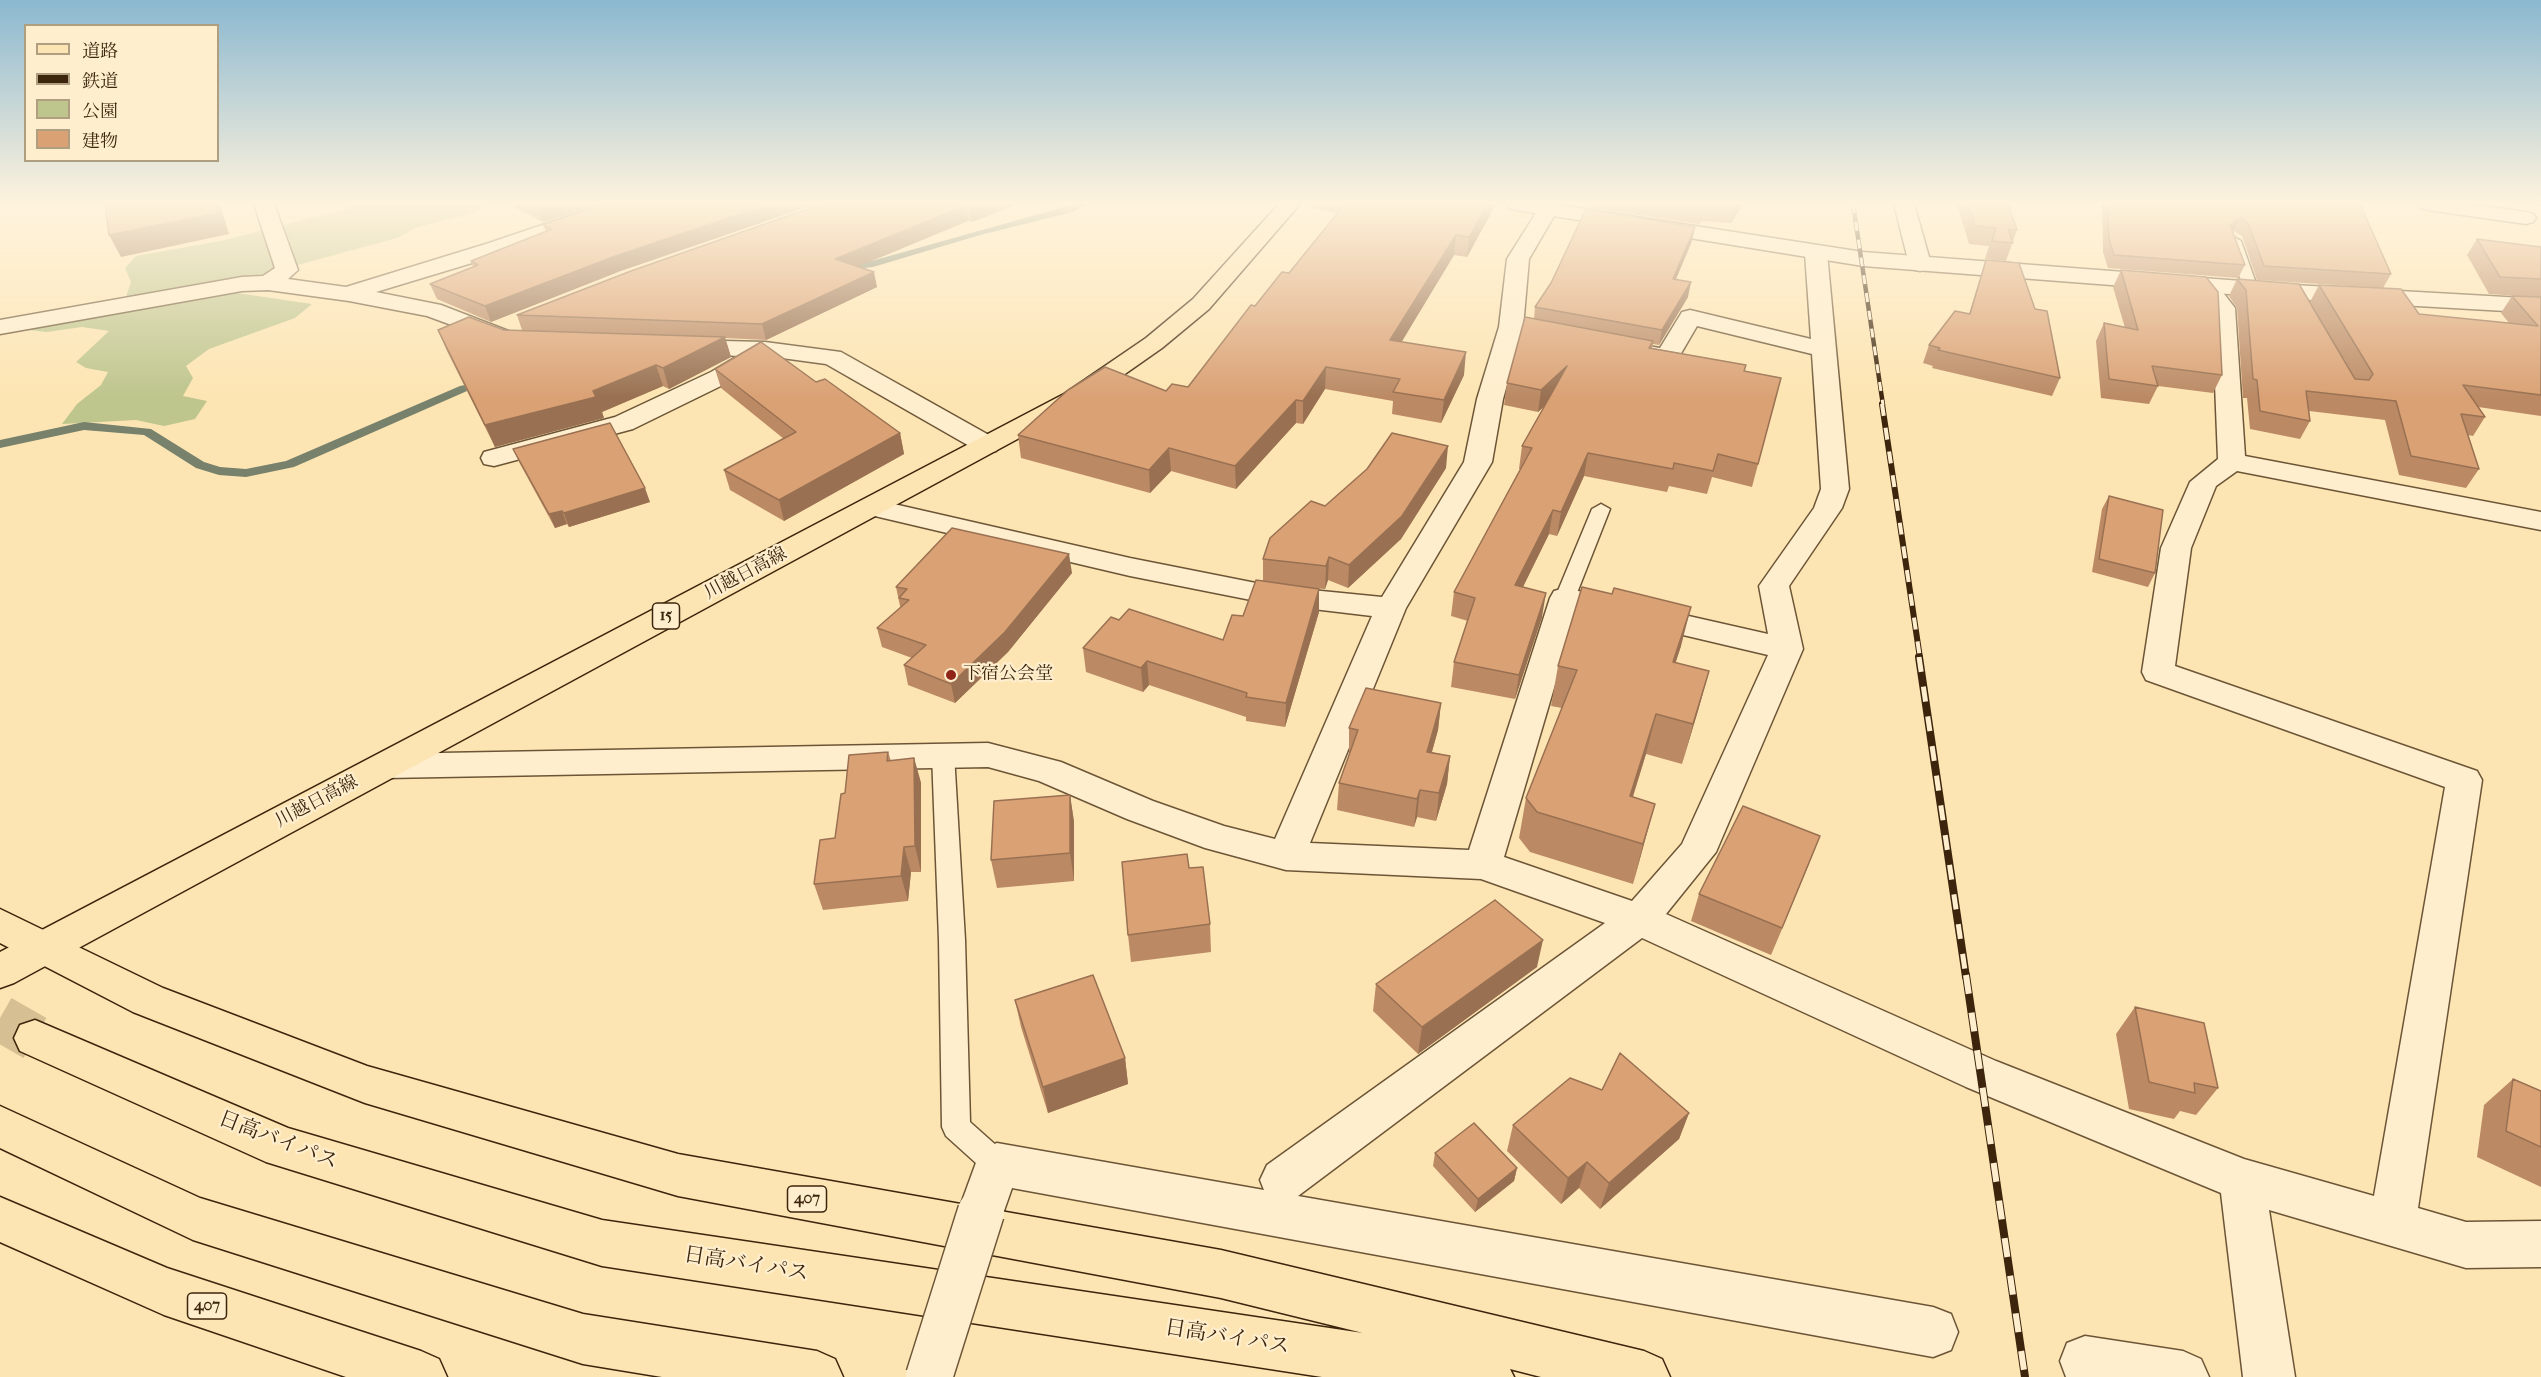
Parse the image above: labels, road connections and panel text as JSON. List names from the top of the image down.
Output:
{
  "streets": {
    "main road": [
      "川越日高線",
      "15",
      "日高バイパス",
      "407"
    ]
  },
  "crossings": [
    ["川越日高線", "407"]
  ],
  "places": ["下宿公会堂"],
  "legend": [
    "道路",
    "鉄道",
    "公園",
    "建物"
  ]
}
